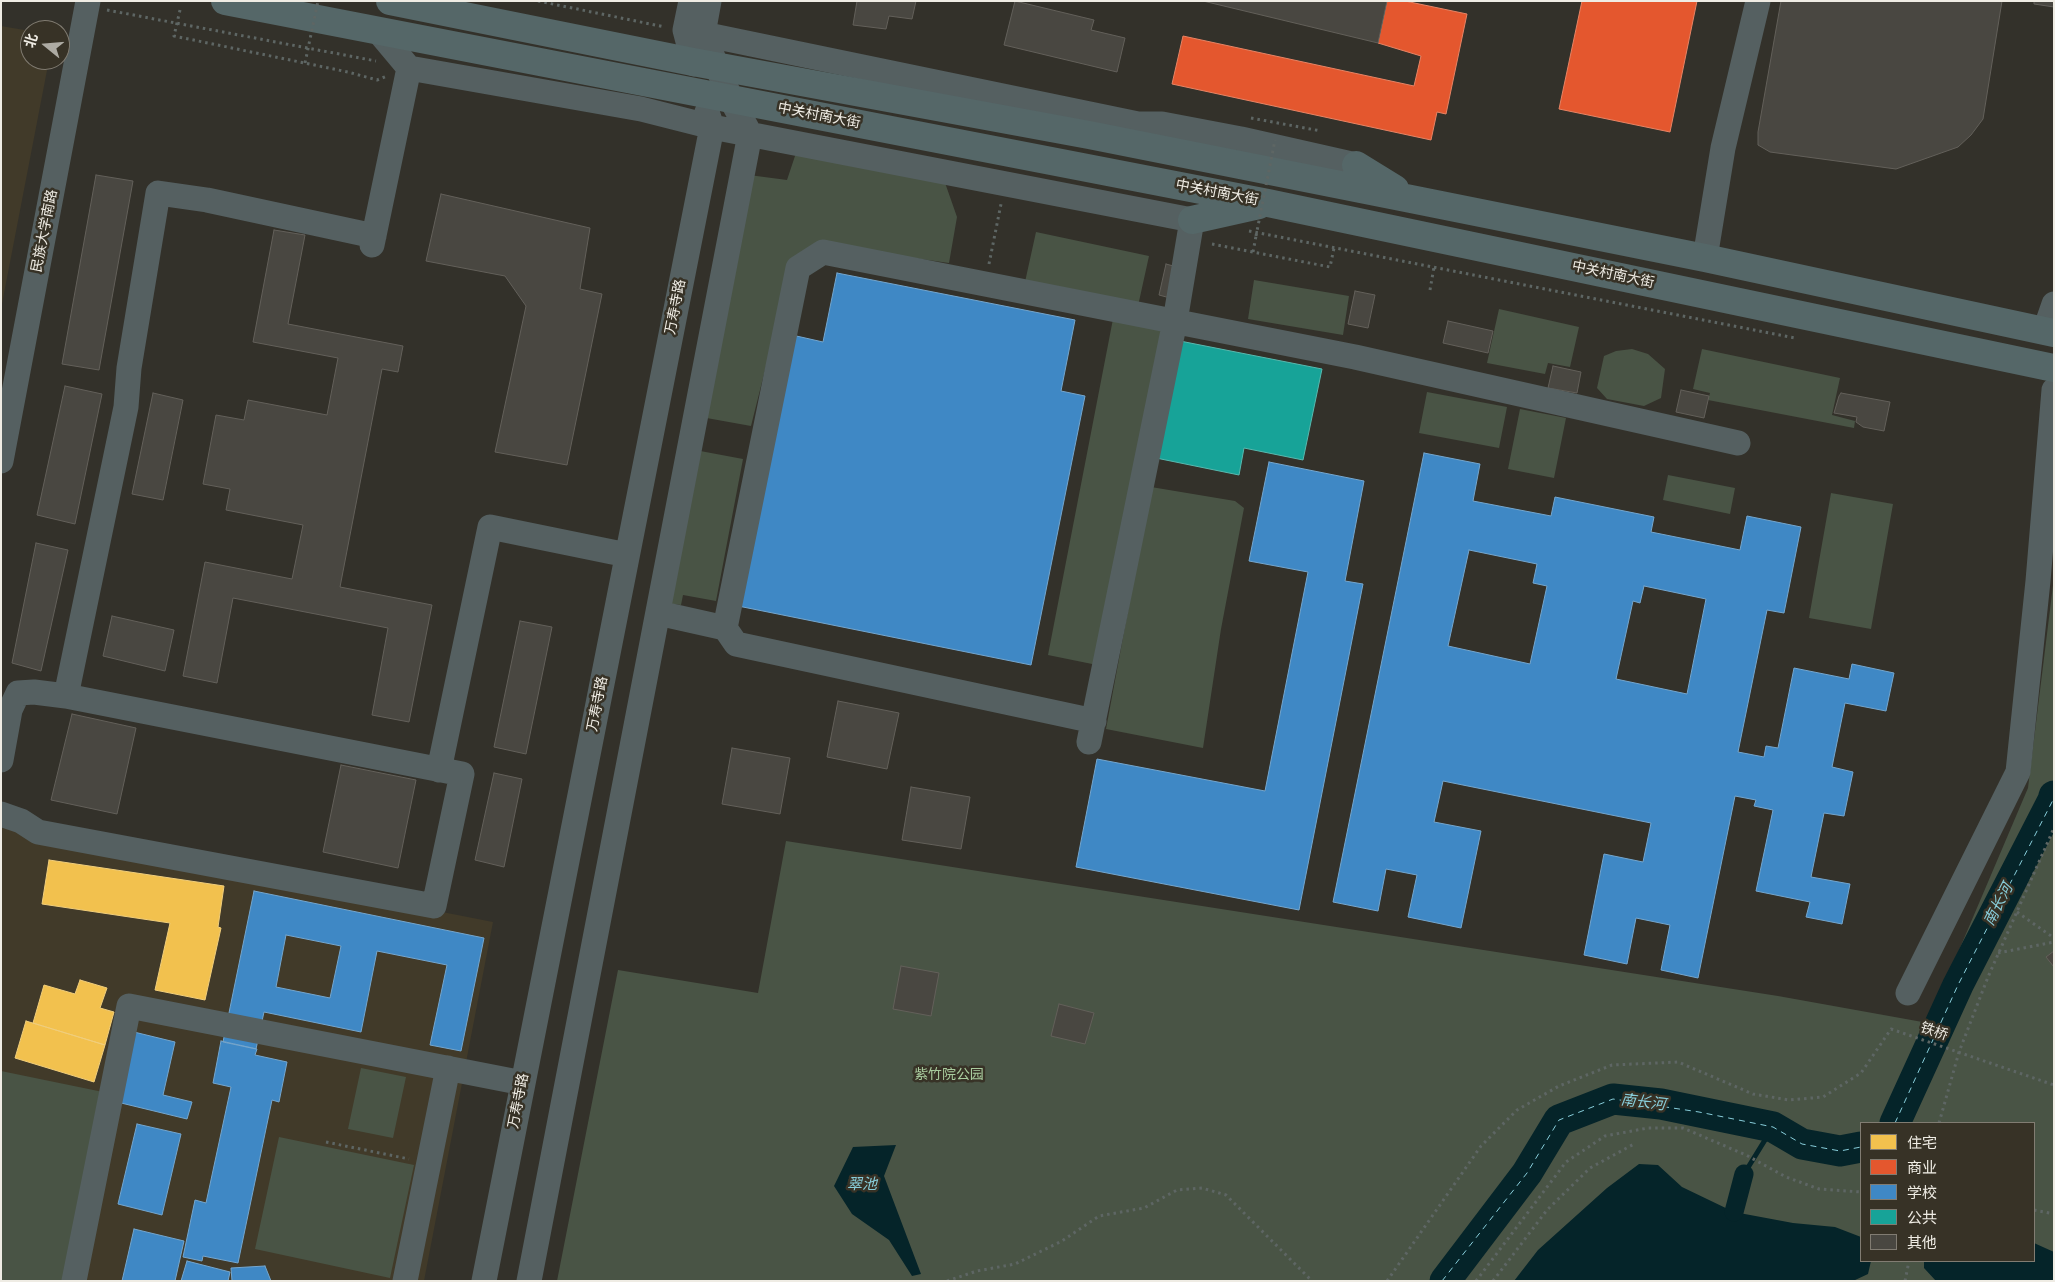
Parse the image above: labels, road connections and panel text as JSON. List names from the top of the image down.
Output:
{
  "streets": {
    "main road": ["中关村南大街"],
    "street": ["民族大学南路", "万寿寺路"],
    "path": ["铁桥"]
  },
  "water": ["南长河", "翠池"],
  "parks": ["紫竹院公园"],
  "legend": [
    "住宅",
    "商业",
    "学校",
    "公共",
    "其他"
  ],
  "north": "left"
}
